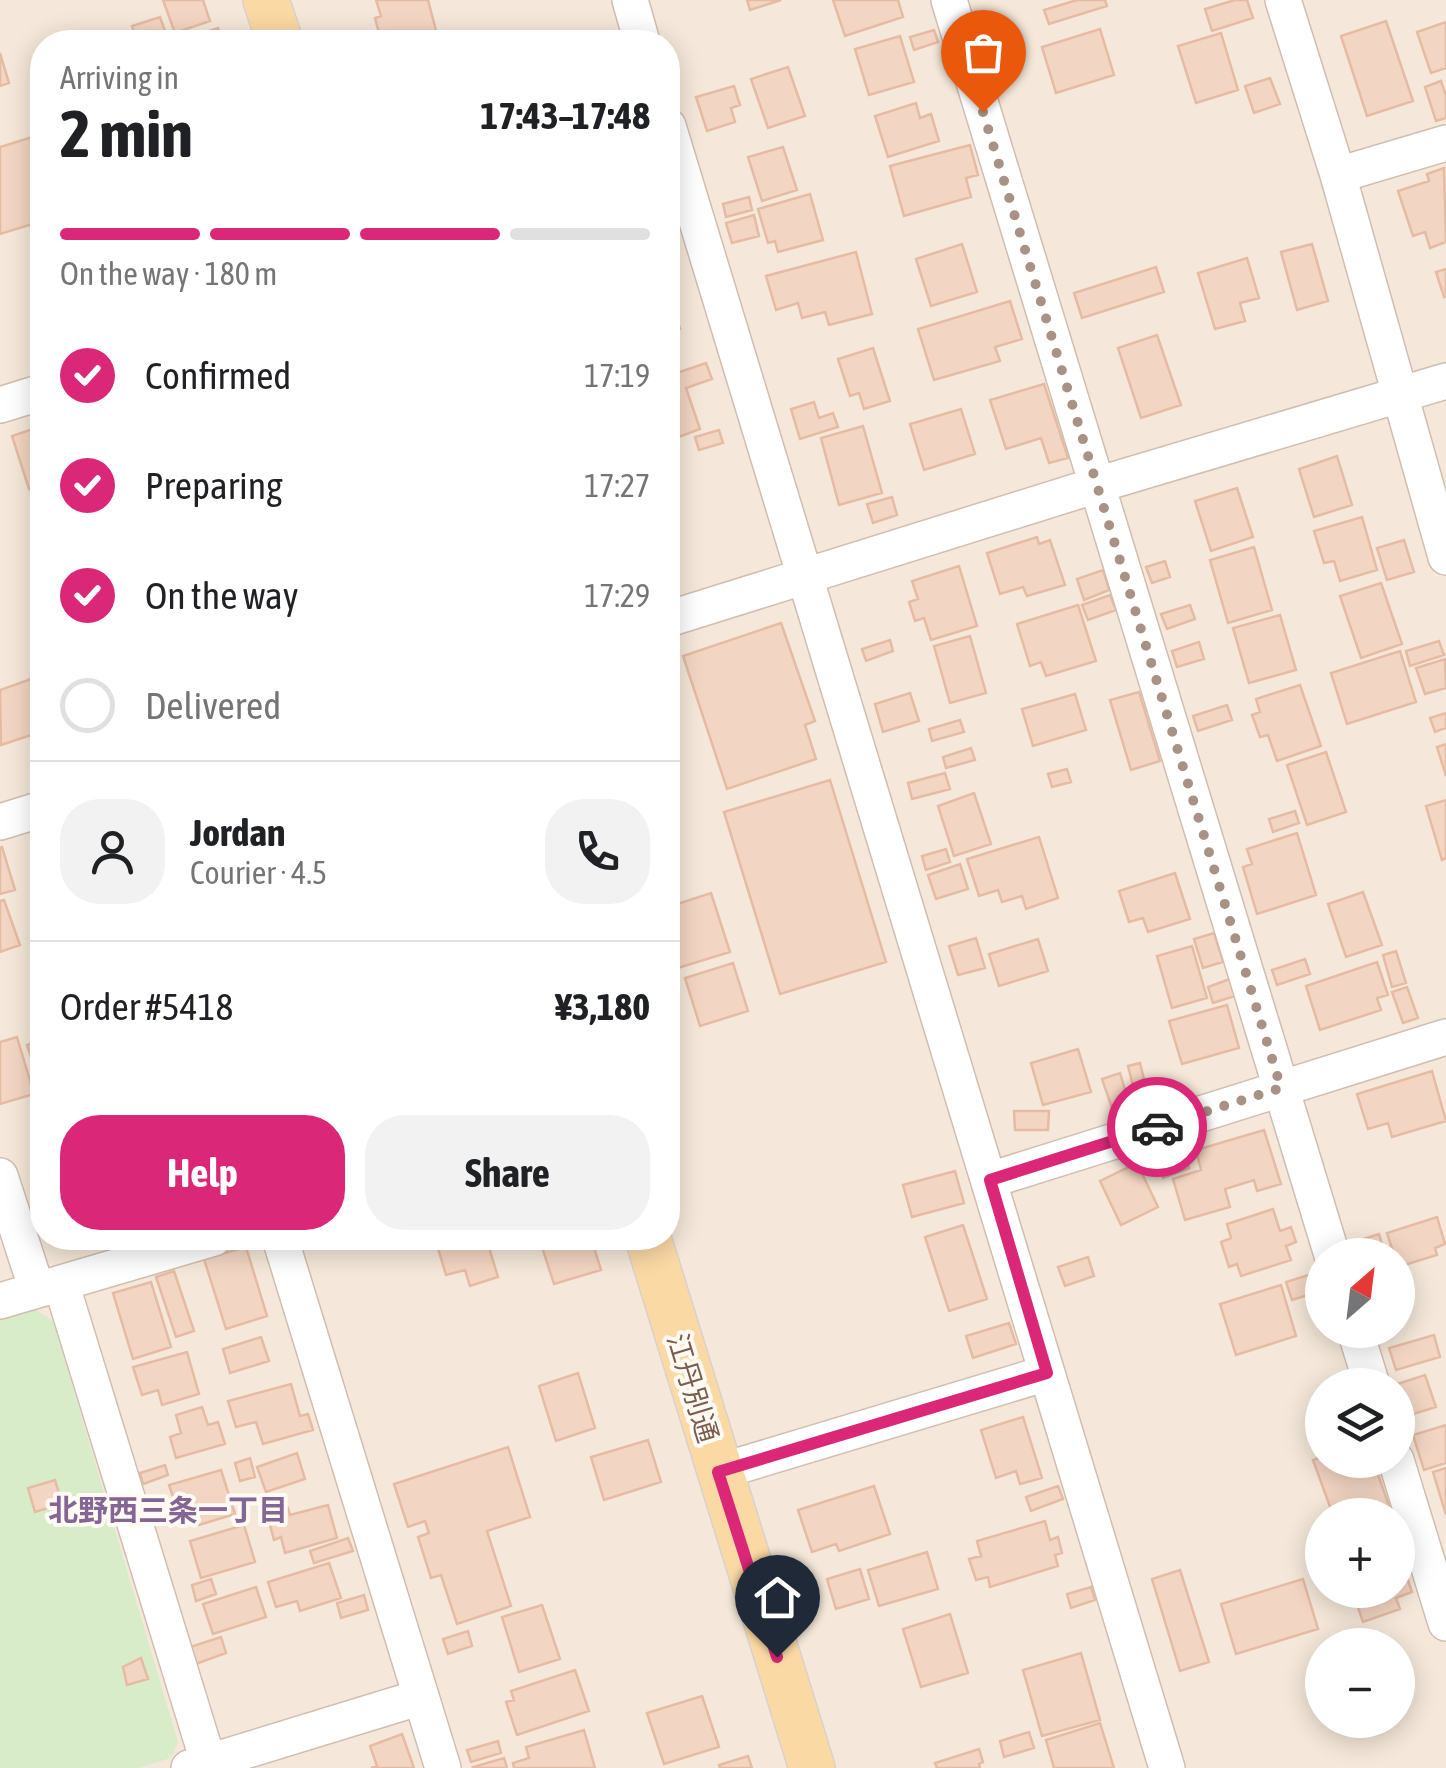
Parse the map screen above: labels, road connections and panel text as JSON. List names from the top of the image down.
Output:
{
  "streets": {
    "main road": ["江丹別通"]
  },
  "districts": ["北野西三条一丁目"],
  "north": "top right",
  "page": {
    "heading": ["2 min", "Arriving in", "17:43–17:48"],
    "panel": [
      "Jordan",
      "Courier · 4.5",
      "Order #5418",
      "¥3,180"
    ],
    "bar": "On the way · 180 m",
    "list": [
      ["Confirmed", "17:19"],
      ["Preparing", "17:27"],
      ["On the way", "17:29"],
      "Delivered"
    ],
    "buttons": ["Help", "Share"],
    "map_buttons": ["+", "−"]
  }
}
